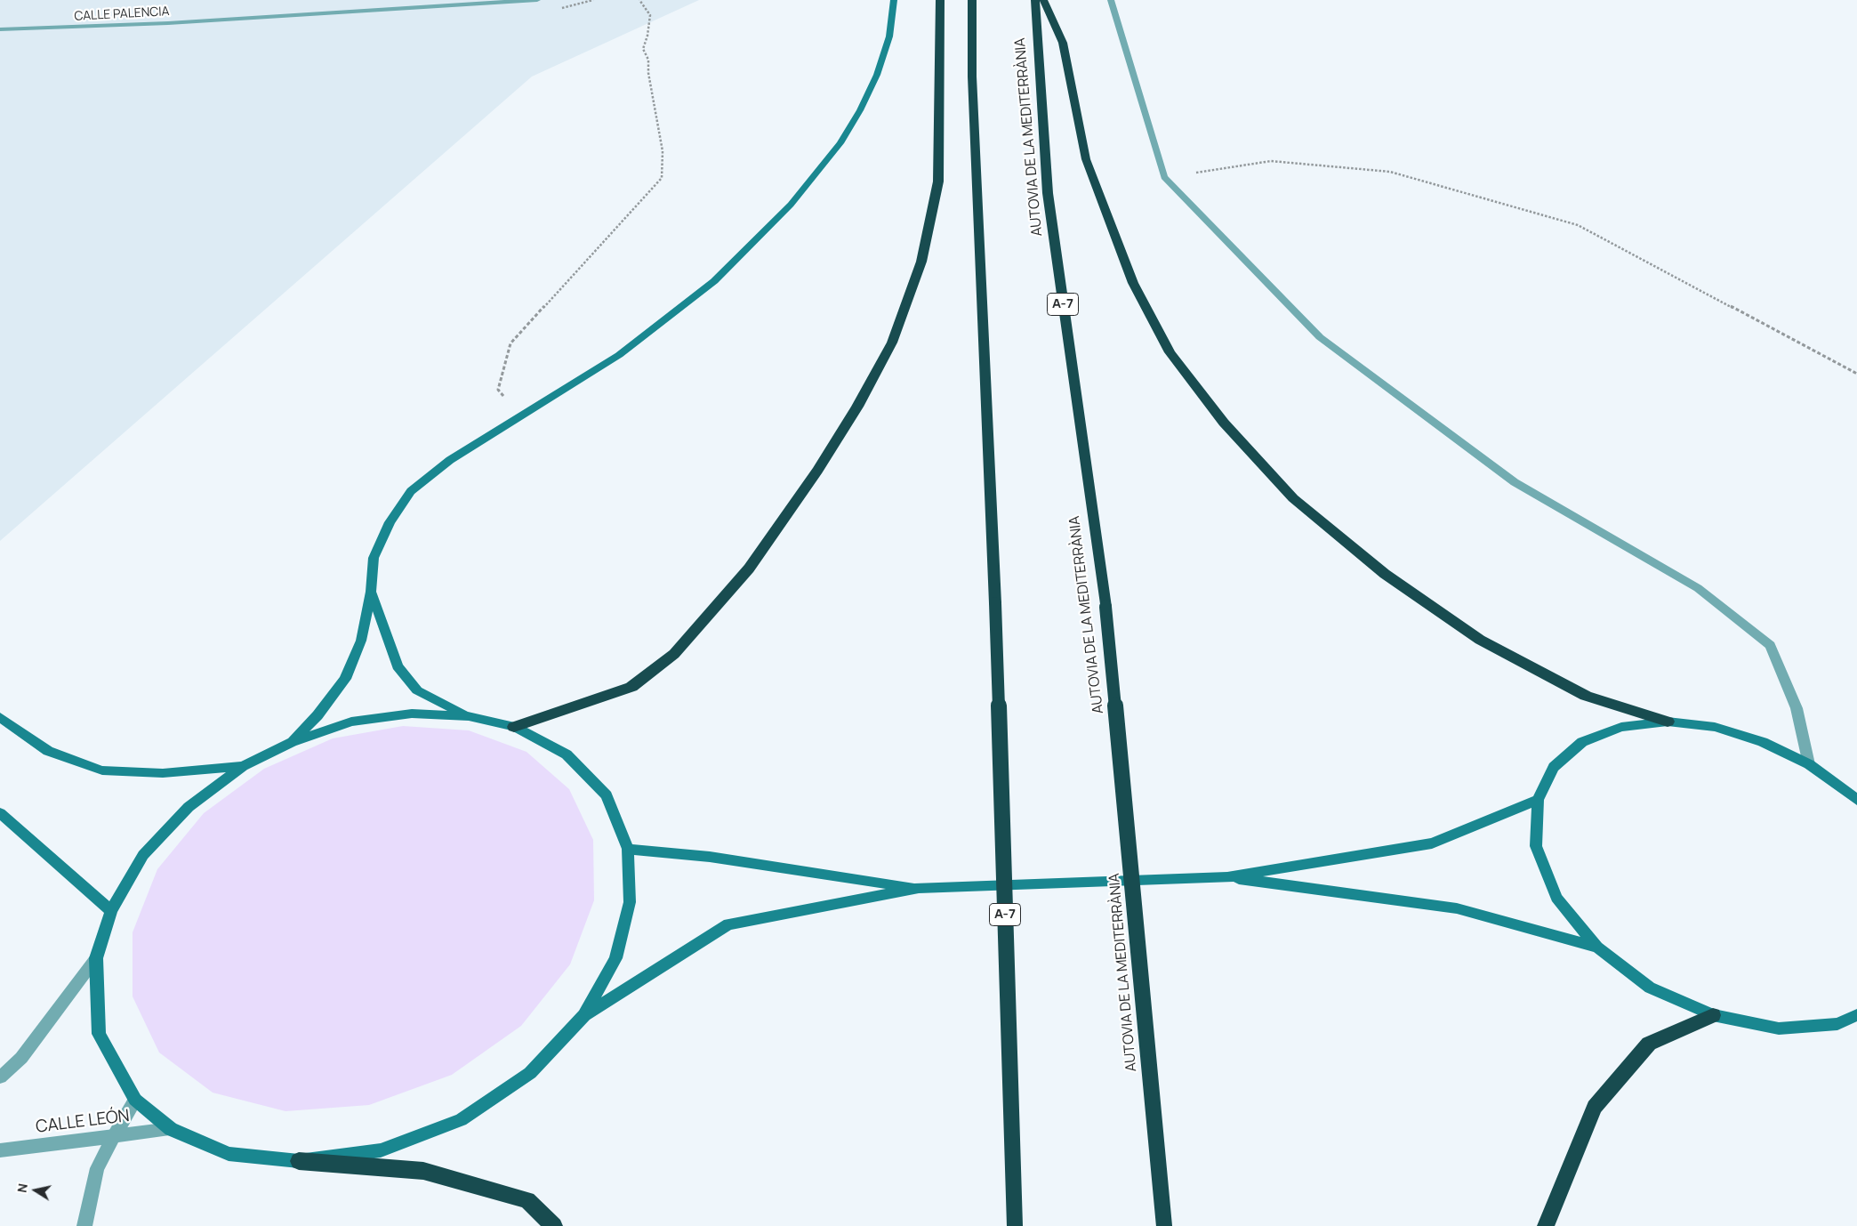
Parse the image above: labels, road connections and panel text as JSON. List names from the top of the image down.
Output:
{
  "streets": {
    "highway": ["AUTOVIA DE LA MEDITERRÀNIA", "A-7"],
    "street": ["CALLE PALENCIA", "CALLE LEÓN"]
  },
  "north": "left"
}
